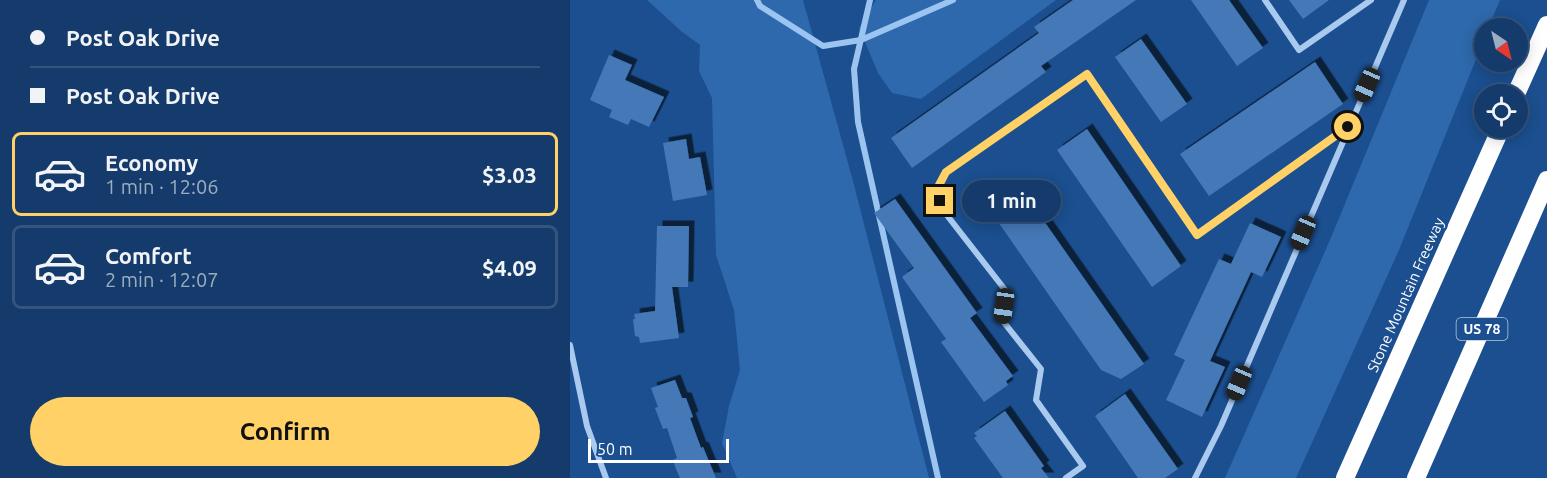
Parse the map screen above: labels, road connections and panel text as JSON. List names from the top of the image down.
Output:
{
  "streets": {
    "highway": ["Stone Mountain Freeway", "US 78"]
  },
  "scale_bar": "50 m",
  "north": "bottom right",
  "page": {
    "banner": ["Post Oak Drive", "Post Oak Drive"],
    "list": [
      {
        "name": "Economy",
        "note": "1 min · 12:06",
        "value": "$3.03"
      },
      {
        "name": "Comfort",
        "note": "2 min · 12:07",
        "value": "$4.09"
      }
    ],
    "bubble": "1 min",
    "buttons": "Confirm",
    "scale": "50 m"
  }
}
